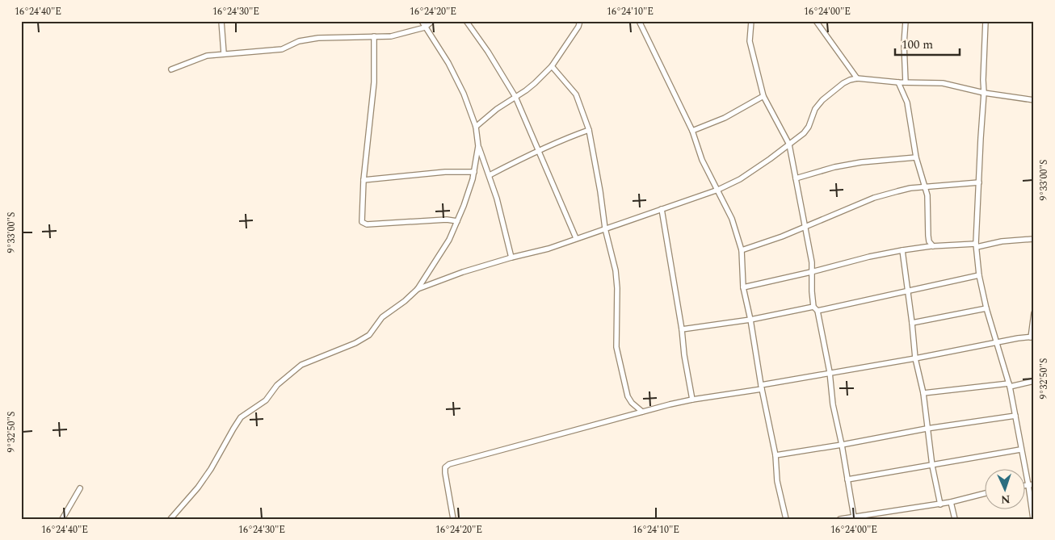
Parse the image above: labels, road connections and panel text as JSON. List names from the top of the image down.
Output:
{
  "scale_bar": "100 m",
  "north": "bottom",
  "coordinates": [
    "16°24'40\"E",
    "16°24'30\"E",
    "16°24'20\"E",
    "16°24'10\"E",
    "16°24'00\"E",
    "9°33'00\"S",
    "9°32'50\"S"
  ]
}
